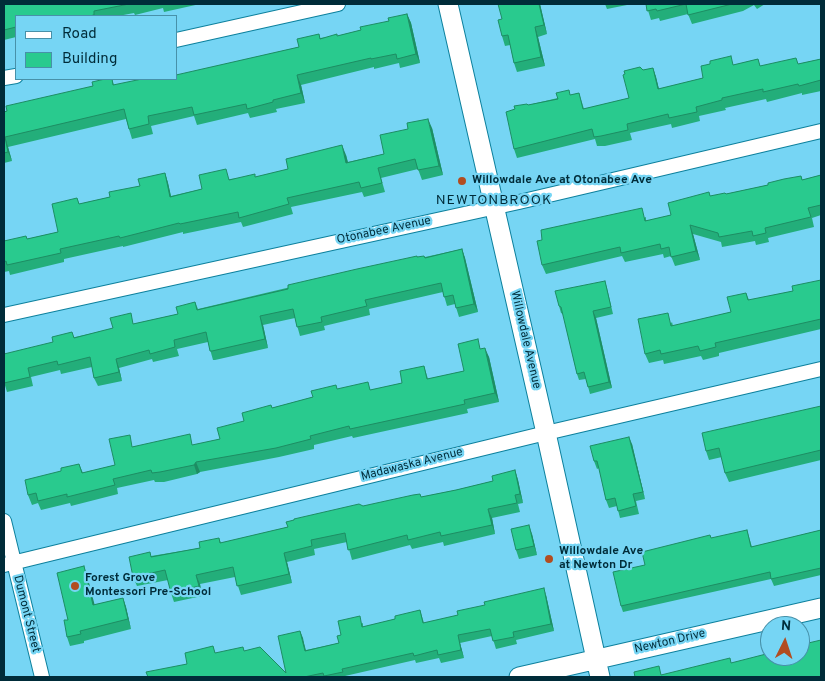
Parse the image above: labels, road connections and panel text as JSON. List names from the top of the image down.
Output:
{
  "streets": {
    "street": [
      "Otonabee Avenue",
      "Willowdale Avenue",
      "Madawaska Avenue",
      "Dumont Street",
      "Newton Drive"
    ]
  },
  "crossings": [
    ["Otonabee Avenue", "Willowdale Avenue"],
    ["Willowdale Avenue", "Madawaska Avenue"],
    ["Willowdale Avenue", "Newton Drive"],
    ["Madawaska Avenue", "Dumont Street"]
  ],
  "districts": ["NEWTONBROOK"],
  "places": ["Willowdale Ave at Otonabee Ave", "Willowdale Ave at Newton Dr", "Forest Grove Montessori Pre-School"],
  "legend": ["Road", "Building"],
  "north": "top"
}
